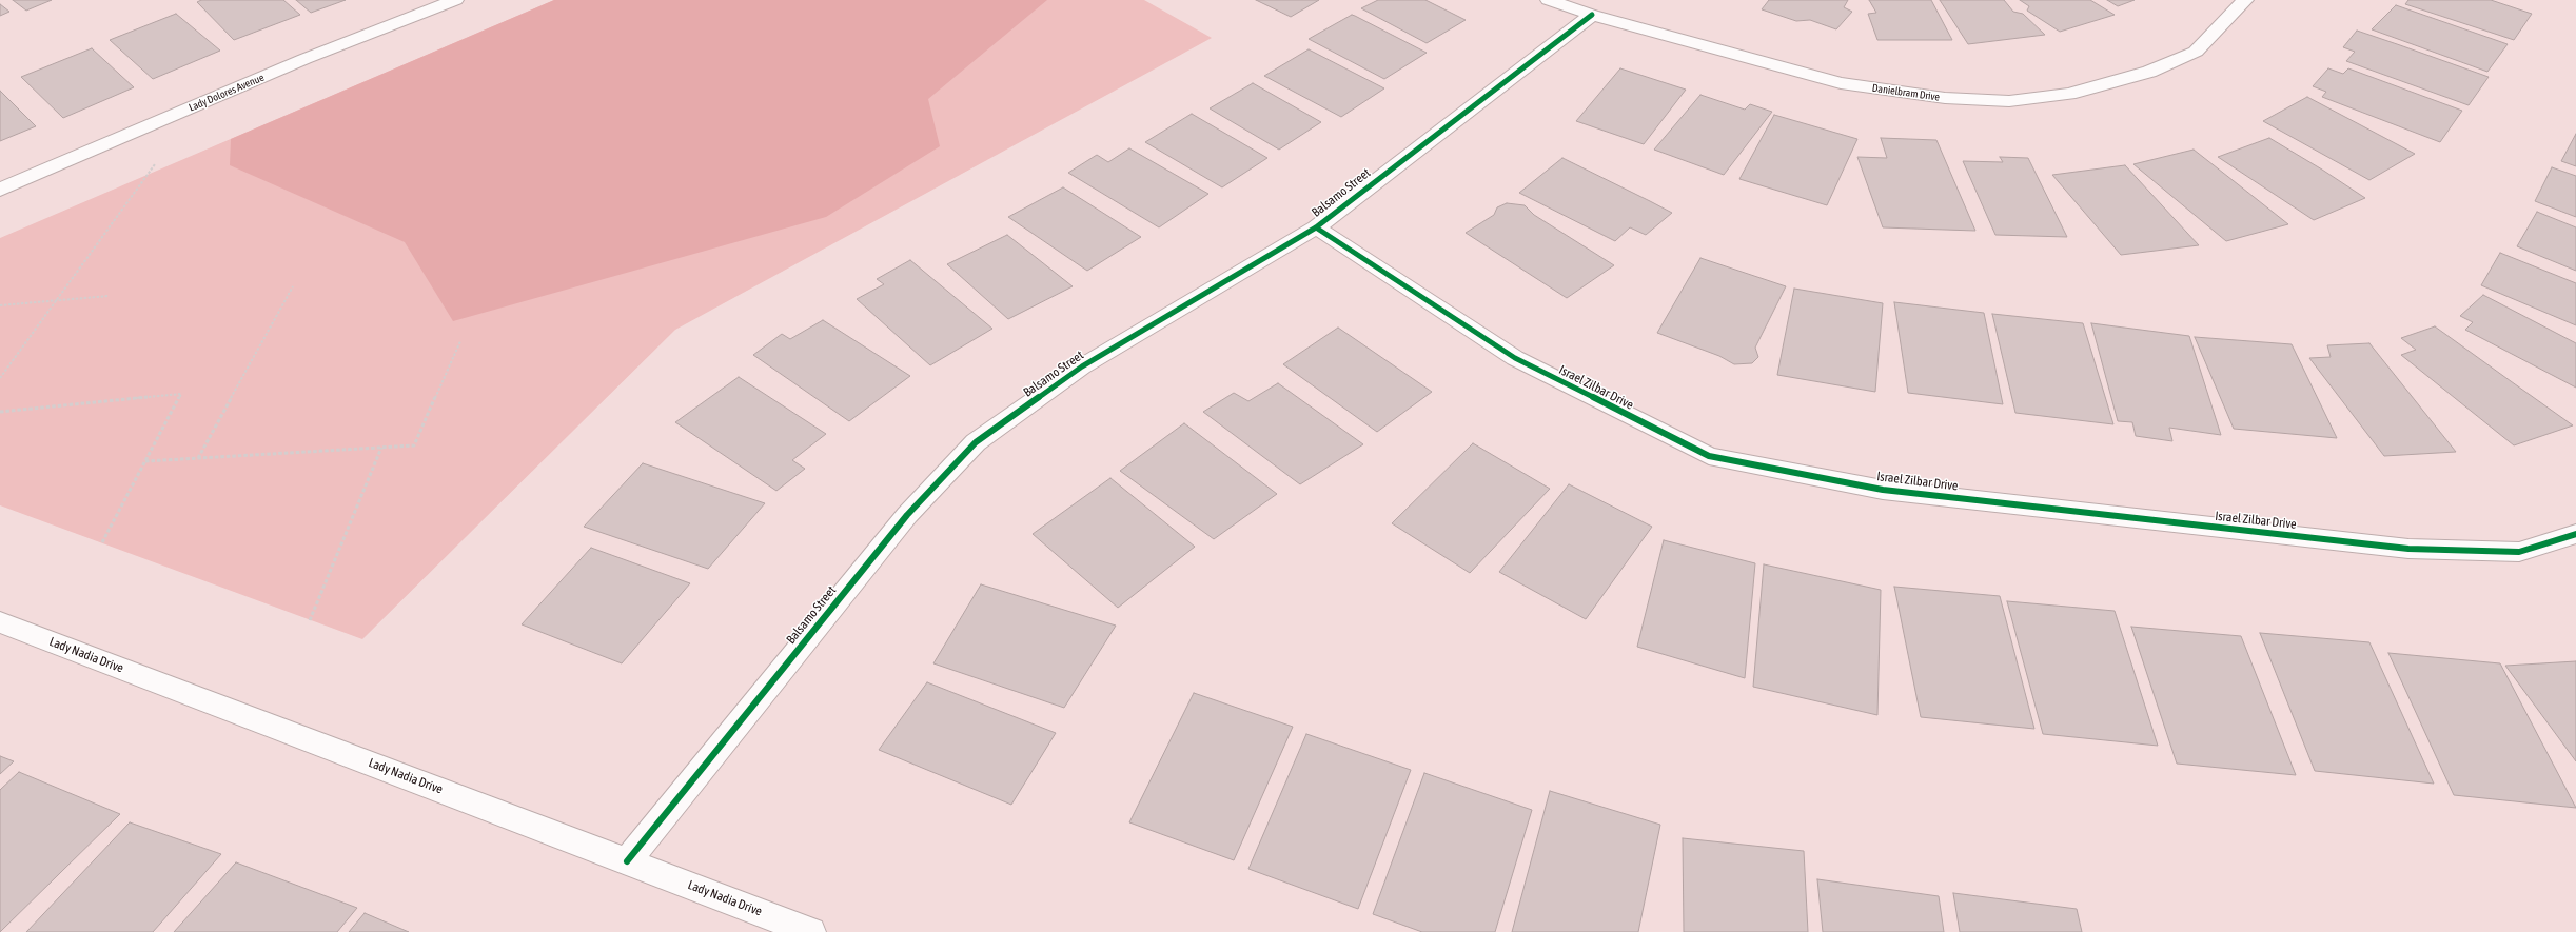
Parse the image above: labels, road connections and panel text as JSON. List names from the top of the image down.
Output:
{
  "streets": {
    "street": [
      "Lady Dolores Avenue",
      "Danielbram Drive",
      "Balsamo Street",
      "Israel Zilbar Drive",
      "Lady Nadia Drive"
    ]
  },
  "crossings": [
    ["Danielbram Drive", "Balsamo Street"],
    ["Balsamo Street", "Israel Zilbar Drive"],
    ["Balsamo Street", "Lady Nadia Drive"]
  ]
}
